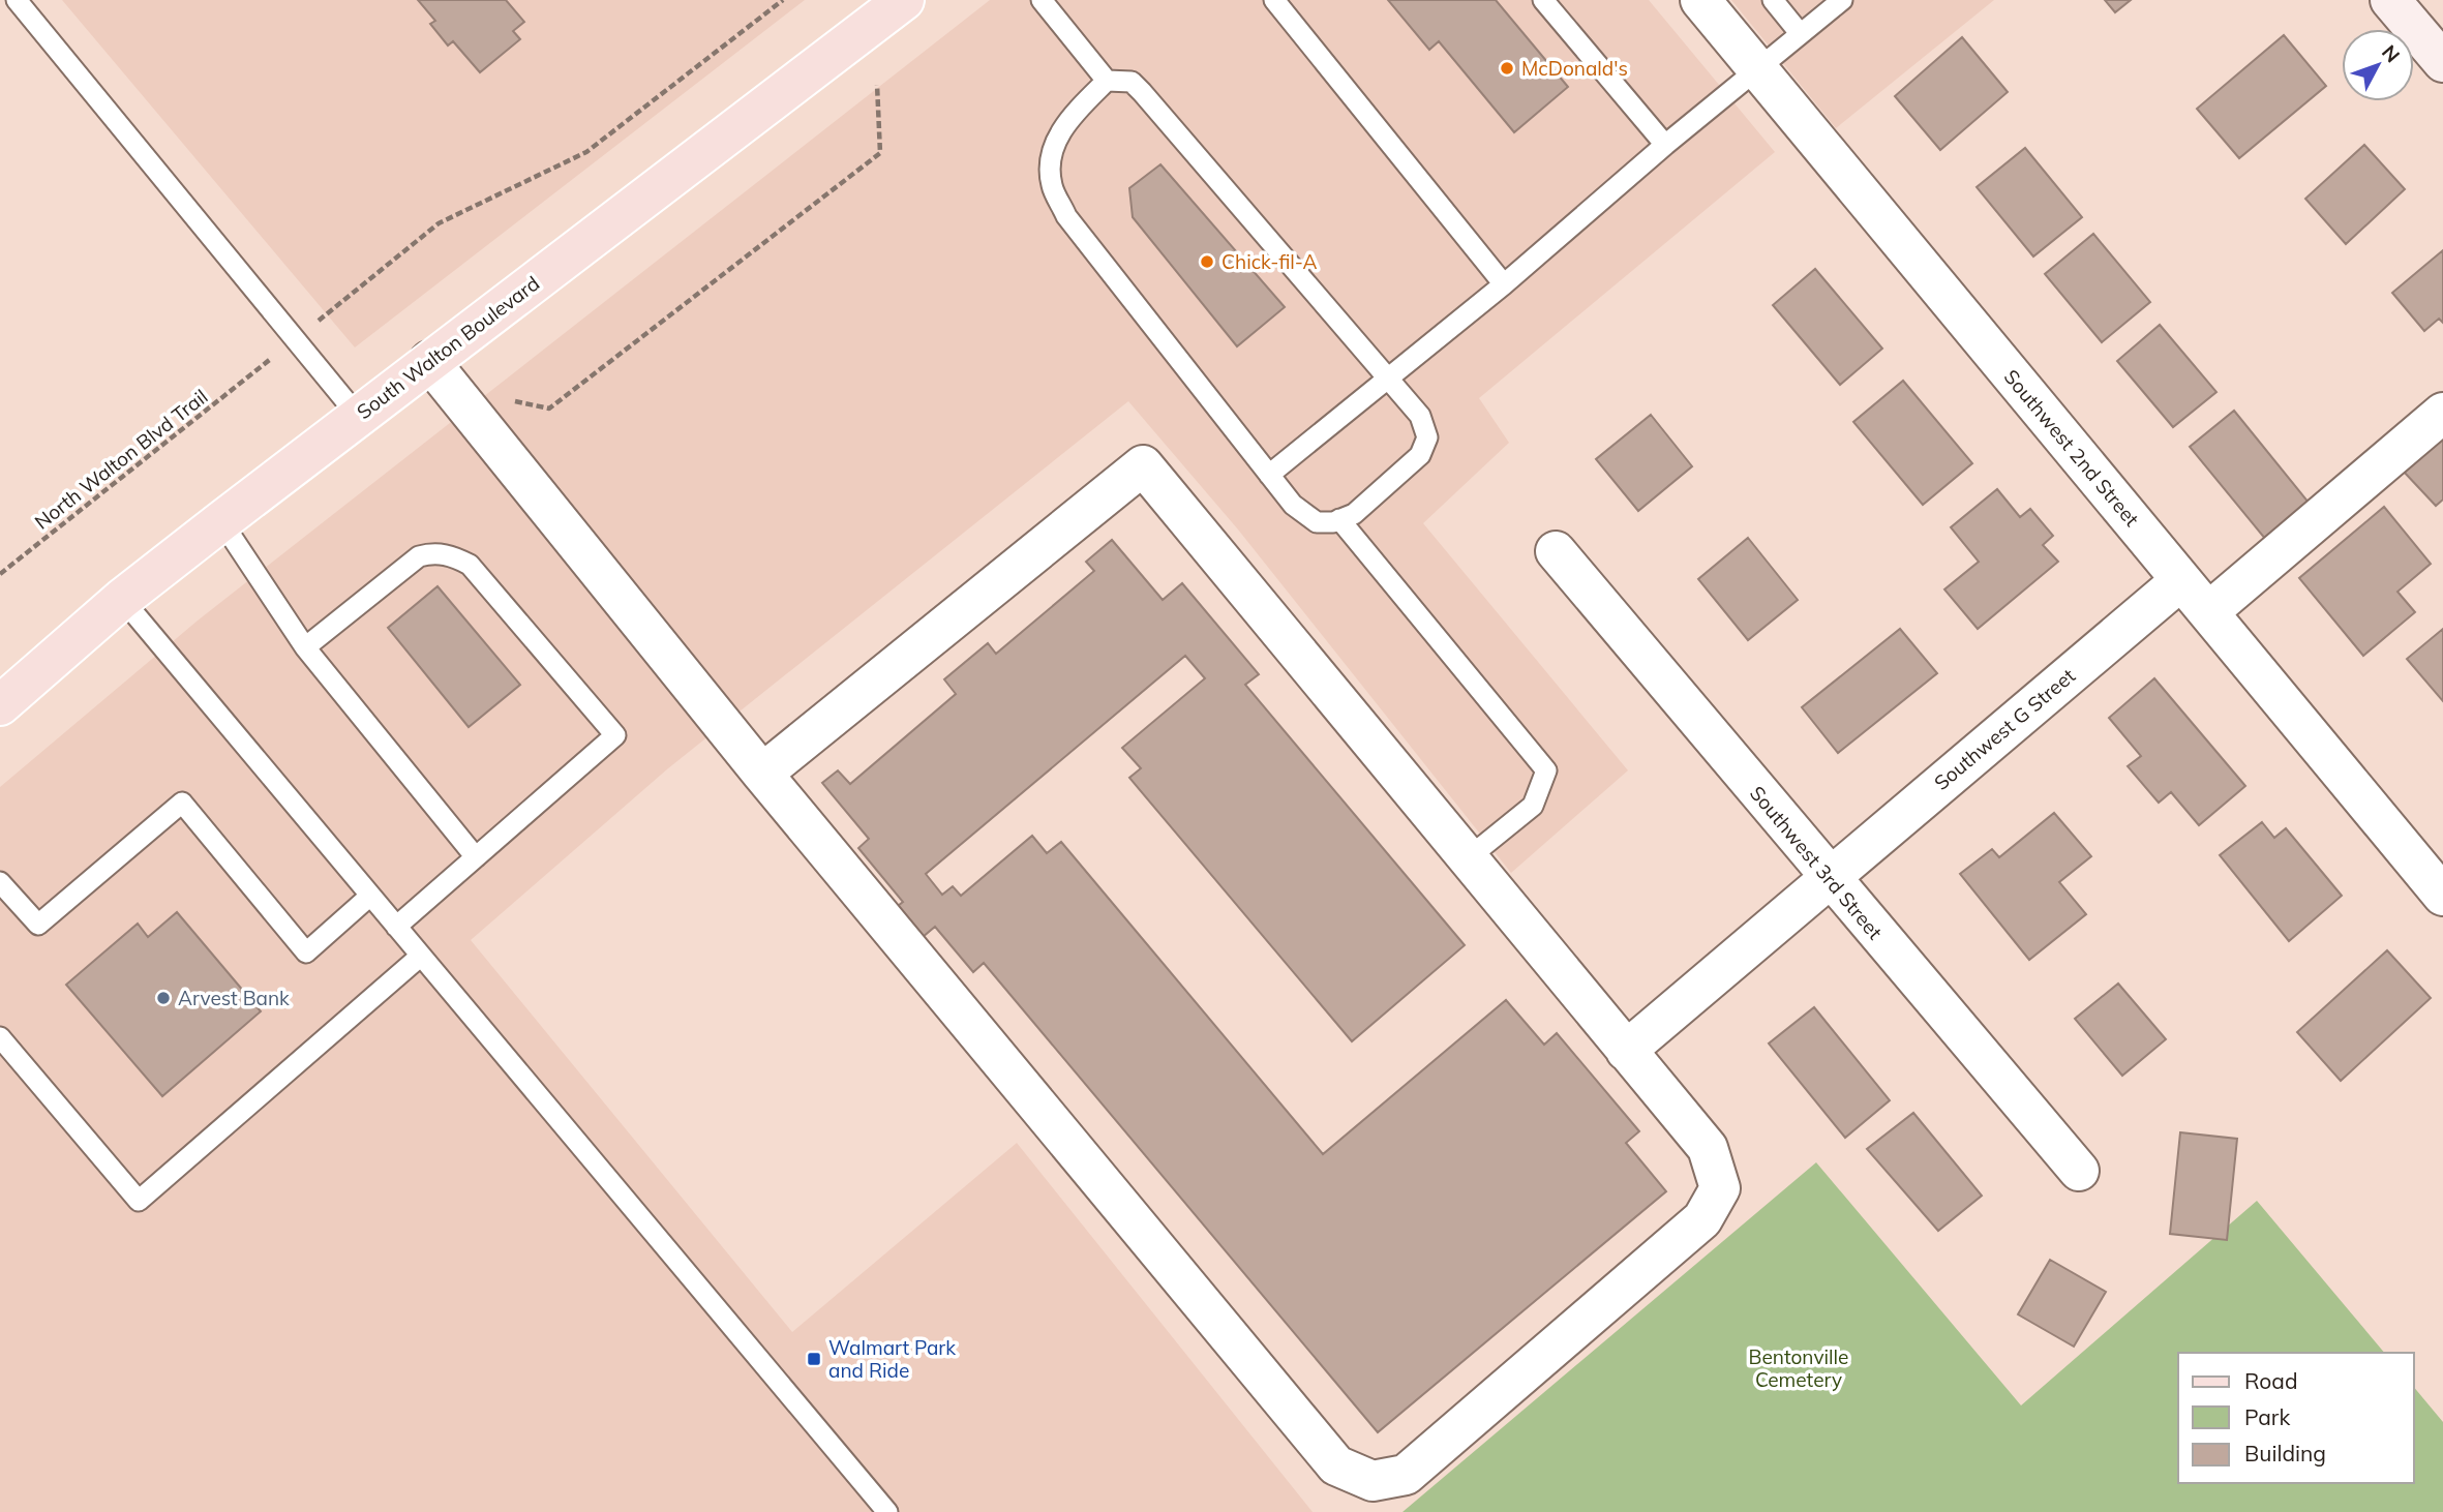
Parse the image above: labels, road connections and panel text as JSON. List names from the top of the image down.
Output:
{
  "streets": {
    "main road": ["South Walton Boulevard"],
    "street": ["Southwest 2nd Street", "Southwest G Street", "Southwest 3rd Street"],
    "path": ["North Walton Blvd Trail"]
  },
  "crossings": [
    ["Southwest 2nd Street", "Southwest G Street"],
    ["Southwest G Street", "Southwest 3rd Street"]
  ],
  "parks": ["Bentonville Cemetery"],
  "places": {
    "other": ["McDonald's", "Chick-fil-A", "Arvest Bank"],
    "transit": ["Walmart Park and Ride"]
  },
  "legend": ["Road", "Park", "Building"],
  "north": "top right"
}
